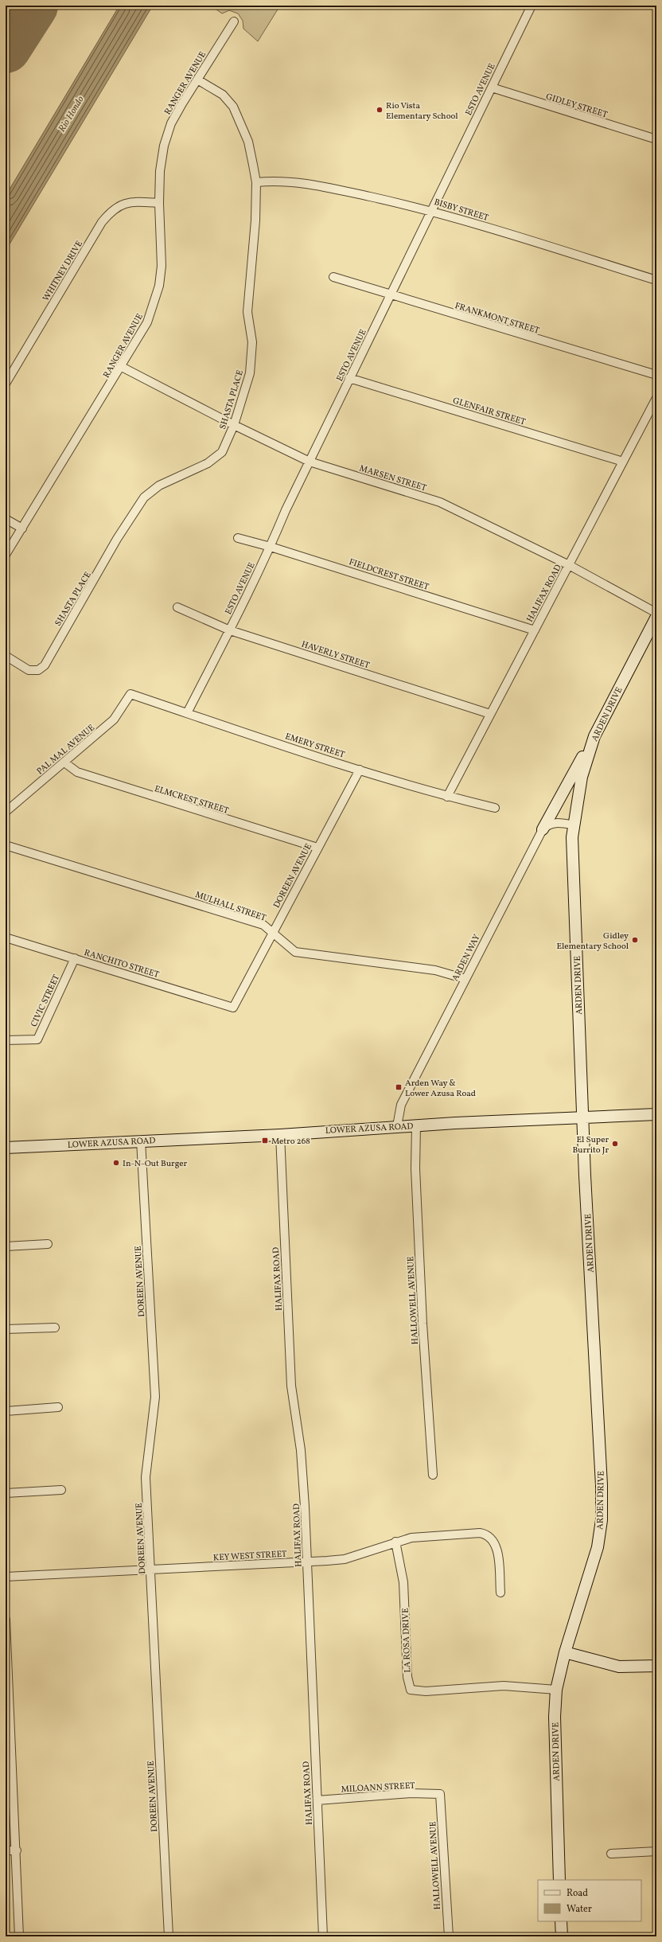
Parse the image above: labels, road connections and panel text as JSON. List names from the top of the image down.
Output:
{
  "streets": {
    "street": [
      "RANGER AVENUE",
      "ESTO AVENUE",
      "GIDLEY STREET",
      "BISBY STREET",
      "WHITNEY DRIVE",
      "FRANKMONT STREET",
      "SHASTA PLACE",
      "GLENFAIR STREET",
      "MARSEN STREET",
      "FIELDCREST STREET",
      "HALIFAX ROAD",
      "HAVERLY STREET",
      "ARDEN DRIVE",
      "EMERY STREET",
      "PAL MAL AVENUE",
      "ELMCREST STREET",
      "DOREEN AVENUE",
      "MULHALL STREET",
      "ARDEN WAY",
      "RANCHITO STREET",
      "CIVIC STREET",
      "LOWER AZUSA ROAD",
      "HALLOWELL AVENUE",
      "KEY WEST STREET",
      "LA ROSA DRIVE",
      "MILOANN STREET"
    ]
  },
  "crossings": [
    ["RANGER AVENUE", "WHITNEY DRIVE"],
    ["RANGER AVENUE", "SHASTA PLACE"],
    ["RANGER AVENUE", "MARSEN STREET"],
    ["ESTO AVENUE", "GIDLEY STREET"],
    ["ESTO AVENUE", "BISBY STREET"],
    ["ESTO AVENUE", "FRANKMONT STREET"],
    ["ESTO AVENUE", "GLENFAIR STREET"],
    ["ESTO AVENUE", "MARSEN STREET"],
    ["ESTO AVENUE", "FIELDCREST STREET"],
    ["ESTO AVENUE", "HAVERLY STREET"],
    ["ESTO AVENUE", "EMERY STREET"],
    ["BISBY STREET", "SHASTA PLACE"],
    ["SHASTA PLACE", "MARSEN STREET"],
    ["GLENFAIR STREET", "HALIFAX ROAD"],
    ["MARSEN STREET", "HALIFAX ROAD"],
    ["FIELDCREST STREET", "HALIFAX ROAD"],
    ["HALIFAX ROAD", "HAVERLY STREET"],
    ["HALIFAX ROAD", "EMERY STREET"],
    ["HALIFAX ROAD", "LOWER AZUSA ROAD"],
    ["HALIFAX ROAD", "KEY WEST STREET"],
    ["HALIFAX ROAD", "MILOANN STREET"],
    ["ARDEN DRIVE", "LOWER AZUSA ROAD"],
    ["ARDEN DRIVE", "LA ROSA DRIVE"],
    ["EMERY STREET", "PAL MAL AVENUE"],
    ["EMERY STREET", "DOREEN AVENUE"],
    ["PAL MAL AVENUE", "ELMCREST STREET"],
    ["ELMCREST STREET", "DOREEN AVENUE"],
    ["DOREEN AVENUE", "MULHALL STREET"],
    ["DOREEN AVENUE", "RANCHITO STREET"],
    ["DOREEN AVENUE", "LOWER AZUSA ROAD"],
    ["DOREEN AVENUE", "KEY WEST STREET"],
    ["MULHALL STREET", "ARDEN WAY"],
    ["ARDEN WAY", "LOWER AZUSA ROAD"],
    ["RANCHITO STREET", "CIVIC STREET"],
    ["LOWER AZUSA ROAD", "HALLOWELL AVENUE"],
    ["HALLOWELL AVENUE", "MILOANN STREET"],
    ["KEY WEST STREET", "LA ROSA DRIVE"]
  ],
  "water": ["Rio Hondo"],
  "places": {
    "other": [
      "Rio Vista Elementary School",
      "Gidley Elementary School",
      "El Super Burrito Jr",
      "In-N-Out Burger"
    ],
    "transit": ["Arden Way & Lower Azusa Road", "Metro 268"]
  },
  "legend": ["Road", "Water"]
}
